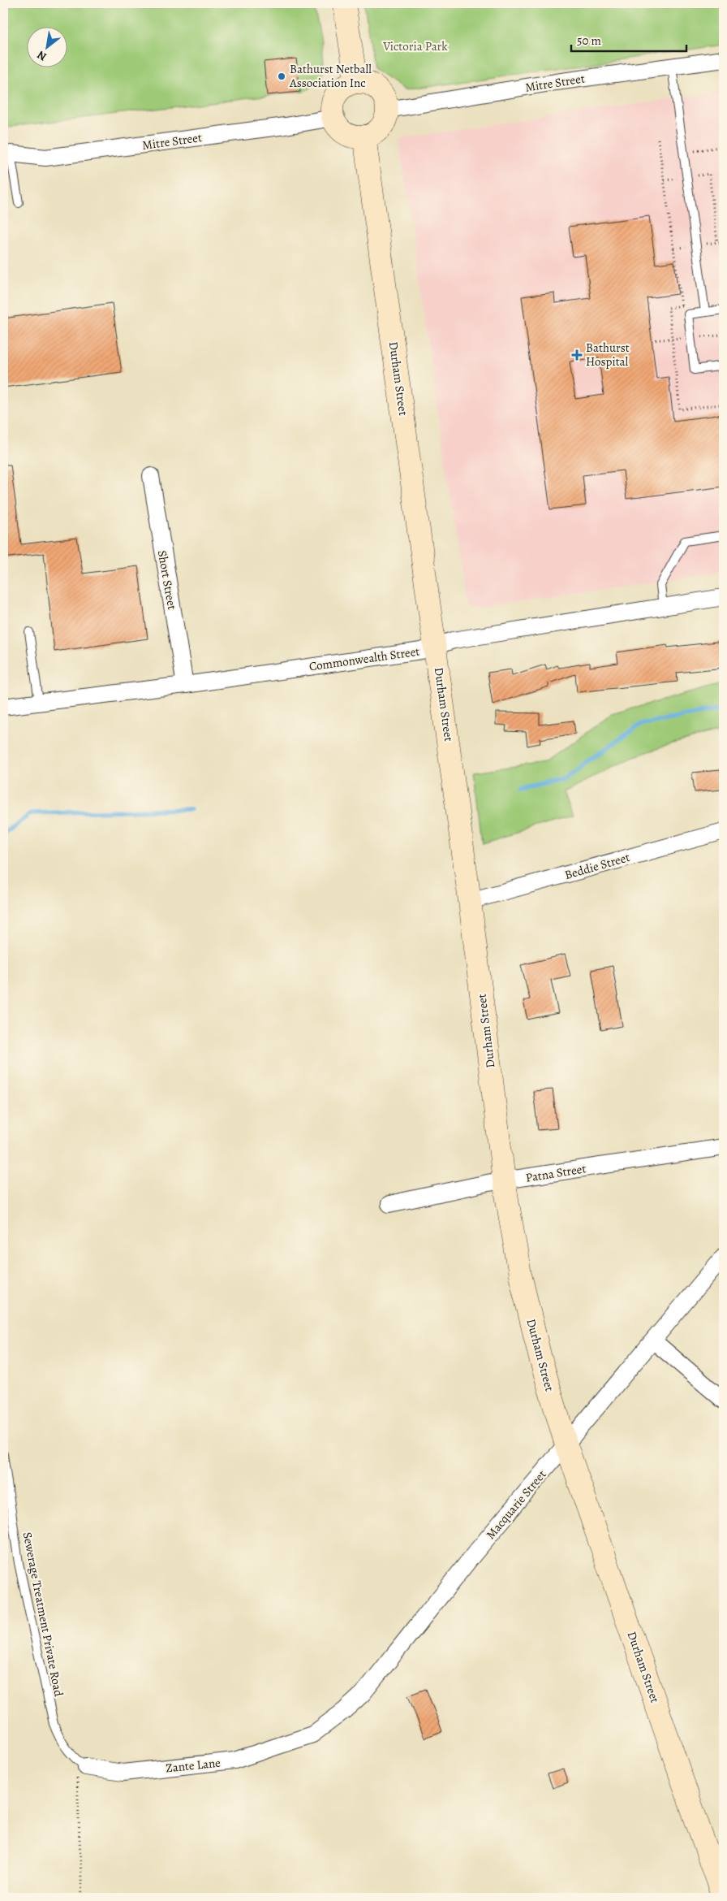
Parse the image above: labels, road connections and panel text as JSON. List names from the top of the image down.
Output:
{
  "streets": {
    "main road": ["Durham Street"],
    "street": [
      "Mitre Street",
      "Short Street",
      "Commonwealth Street",
      "Beddie Street",
      "Patna Street",
      "Macquarie Street",
      "Zante Lane"
    ],
    "lane": ["Sewerage Treatment Private Road"]
  },
  "crossings": [
    ["Mitre Street", "Durham Street"],
    ["Durham Street", "Commonwealth Street"],
    ["Durham Street", "Beddie Street"],
    ["Durham Street", "Patna Street"],
    ["Durham Street", "Macquarie Street"],
    ["Short Street", "Commonwealth Street"],
    ["Macquarie Street", "Zante Lane"],
    ["Sewerage Treatment Private Road", "Zante Lane"]
  ],
  "parks": ["Victoria Park"],
  "places": {
    "other": ["Bathurst Netball Association Inc"],
    "health": ["Bathurst Hospital"]
  },
  "scale_bar": "50 m",
  "north": "bottom left"
}
